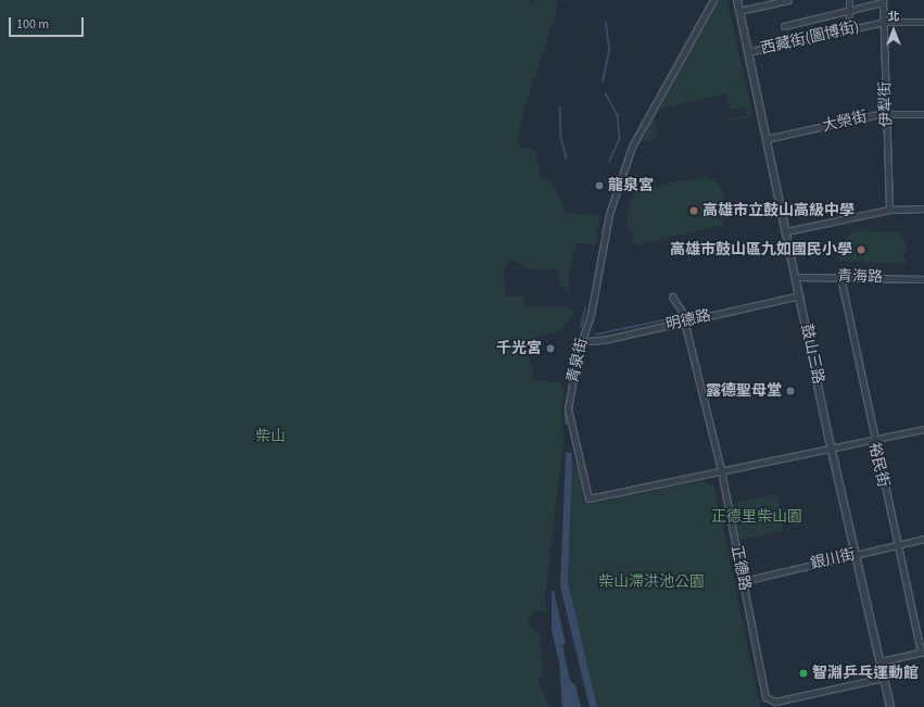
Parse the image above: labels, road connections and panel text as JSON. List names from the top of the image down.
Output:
{
  "streets": {
    "street": [
      "西藏街(圖博街)",
      "伊犁街",
      "大榮街",
      "青海路",
      "明德路",
      "鼓山三路",
      "青泉街",
      "裕民街",
      "銀川街",
      "正德路"
    ]
  },
  "crossings": [
    ["西藏街(圖博街)", "伊犁街"],
    ["西藏街(圖博街)", "鼓山三路"],
    ["伊犁街", "大榮街"],
    ["大榮街", "鼓山三路"],
    ["青海路", "鼓山三路"],
    ["青海路", "裕民街"],
    ["明德路", "鼓山三路"],
    ["明德路", "青泉街"],
    ["明德路", "正德路"],
    ["鼓山三路", "青泉街"],
    ["鼓山三路", "銀川街"],
    ["鼓山三路", "正德路"],
    ["青泉街", "裕民街"],
    ["青泉街", "正德路"],
    ["裕民街", "銀川街"],
    ["銀川街", "正德路"]
  ],
  "parks": ["柴山", "正德里柴山園", "柴山滯洪池公園"],
  "places": [
    "龍泉宮",
    "高雄市立鼓山高級中學",
    "高雄市鼓山區九如國民小學",
    "千光宮",
    "露德聖母堂",
    "智淵乒乓運動館"
  ],
  "scale_bar": "100 m",
  "north": "top"
}
